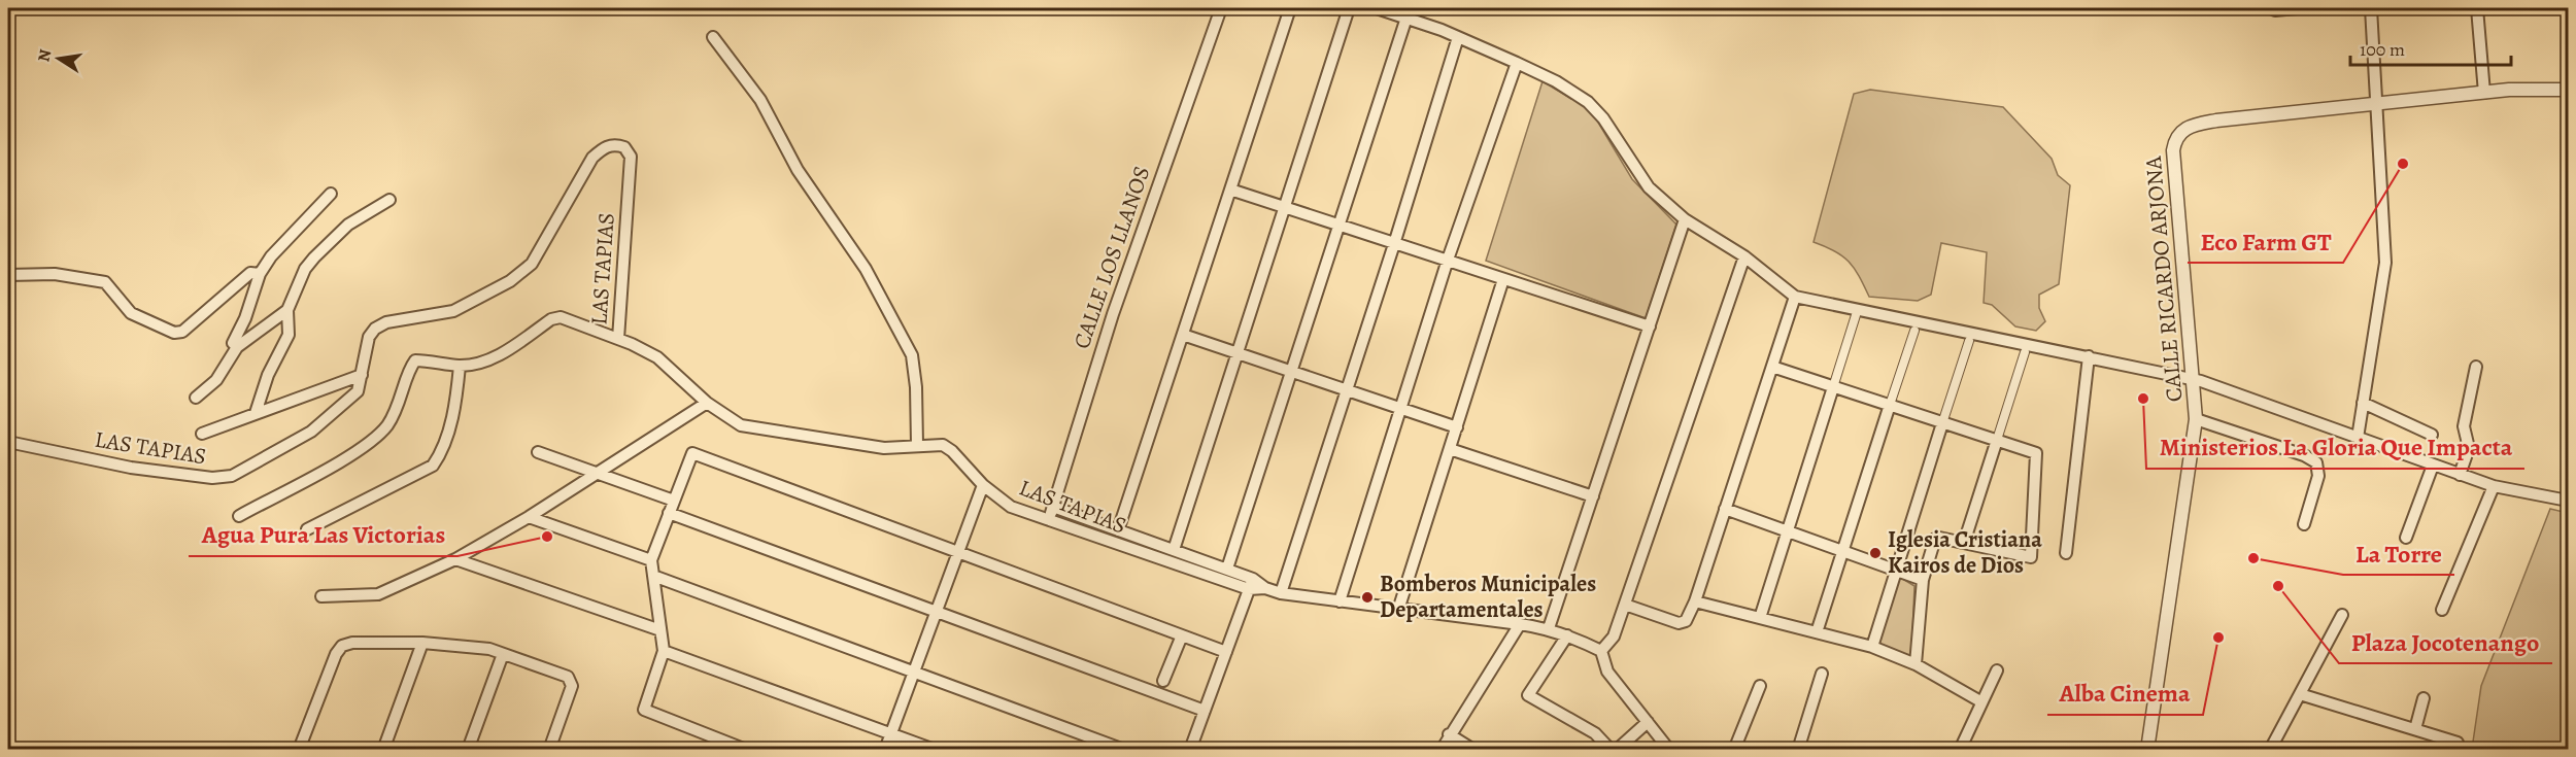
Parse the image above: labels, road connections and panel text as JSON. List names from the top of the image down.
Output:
{
  "streets": {
    "street": ["CALLE LOS LLANOS", "LAS TAPIAS", "CALLE RICARDO ARJONA"]
  },
  "crossings": [
    ["CALLE LOS LLANOS", "LAS TAPIAS"]
  ],
  "places": [
    "Eco Farm GT",
    "Ministerios La Gloria Que Impacta",
    "Agua Pura Las Victorias",
    "Iglesia Cristiana Kairos de Dios",
    "La Torre",
    "Plaza Jocotenango",
    "Bomberos Municipales Departamentales",
    "Alba Cinema"
  ],
  "scale_bar": "100 m",
  "north": "left"
}
